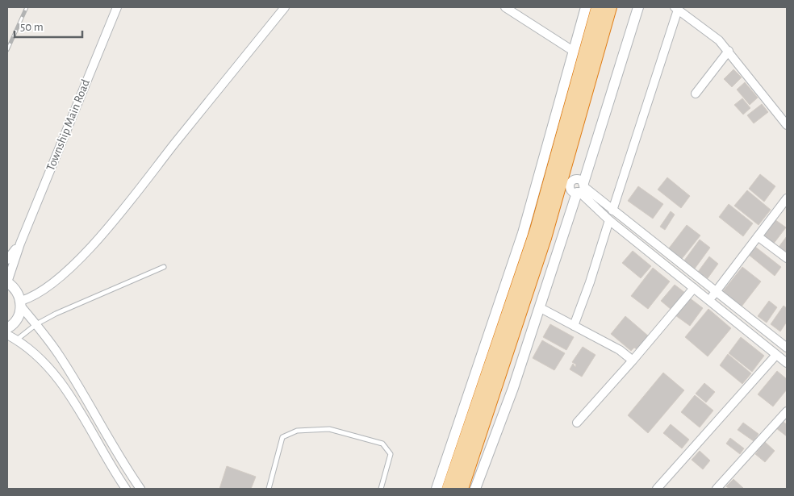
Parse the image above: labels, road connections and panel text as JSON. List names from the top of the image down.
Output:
{
  "streets": {
    "street": ["Township Main Road"]
  },
  "scale_bar": "50 m"
}
